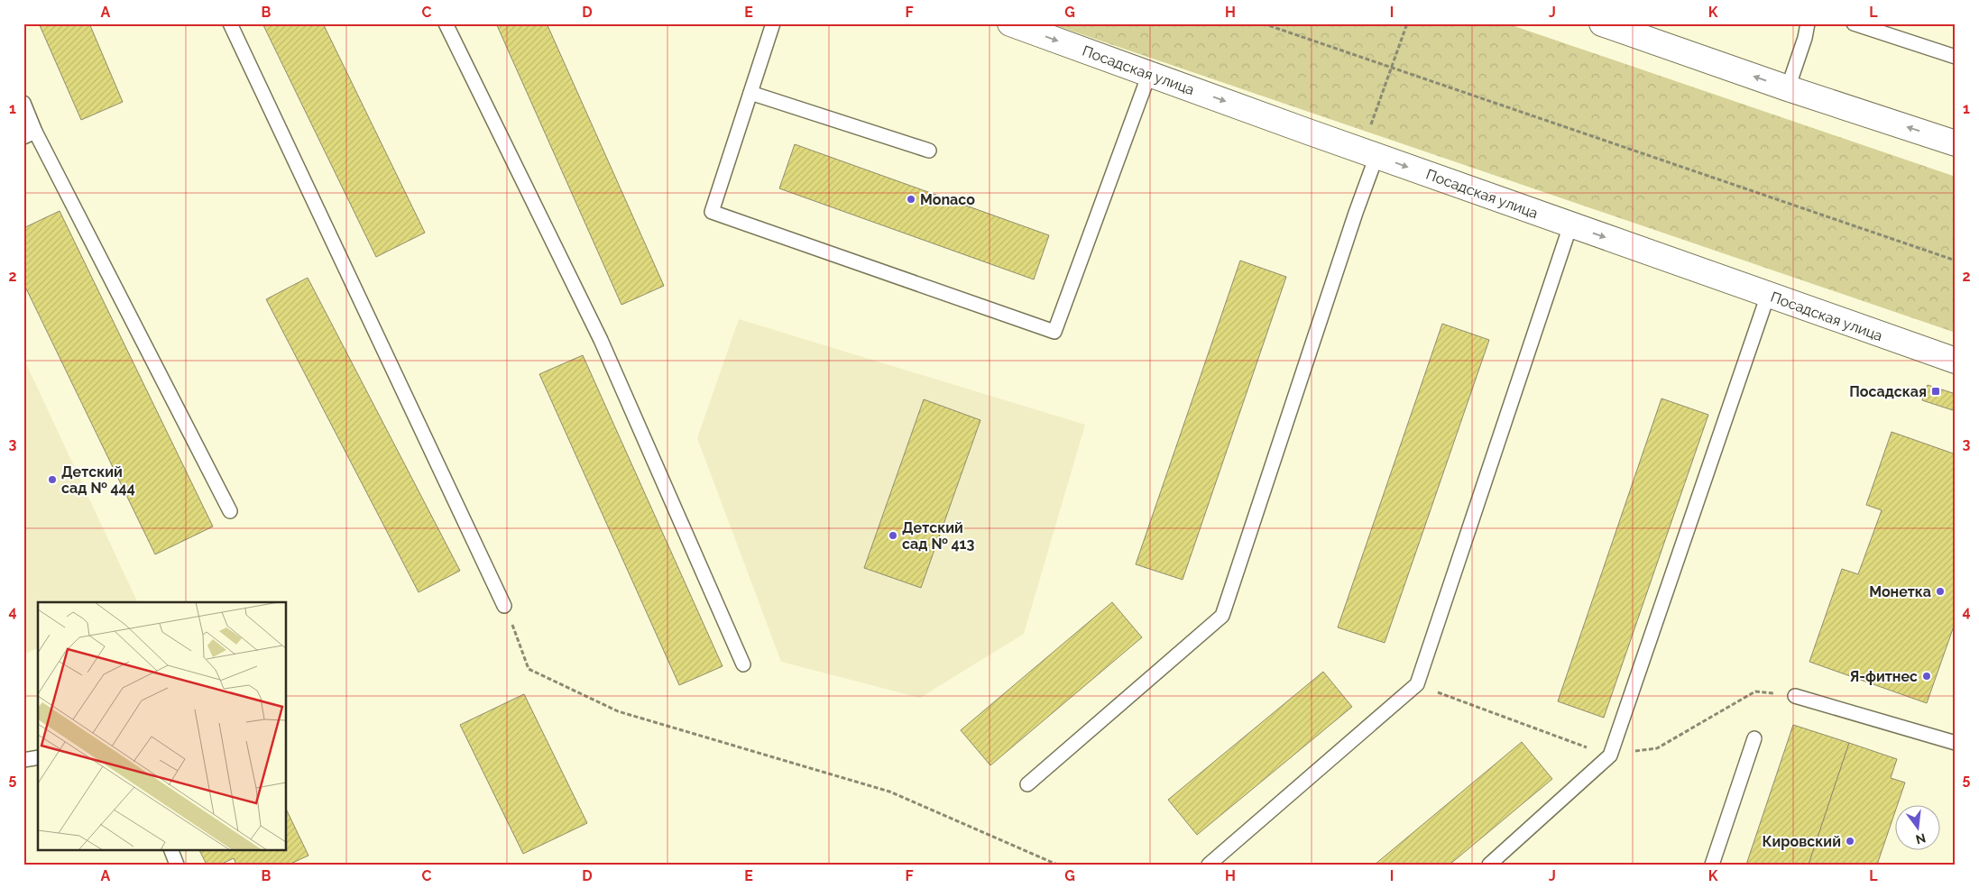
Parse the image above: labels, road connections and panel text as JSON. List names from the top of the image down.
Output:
{
  "streets": {
    "street": ["Посадская улица"]
  },
  "places": {
    "other": [
      "Monaco",
      "Детский сад № 444",
      "Детский сад № 413",
      "Монетка",
      "Я-фитнес",
      "Кировский"
    ],
    "transit": ["Посадская"]
  },
  "north": "bottom",
  "grid": {
    "columns": [
      "A",
      "B",
      "C",
      "D",
      "E",
      "F",
      "G",
      "H",
      "I",
      "J",
      "K",
      "L"
    ],
    "rows": [
      "1",
      "2",
      "3",
      "4",
      "5"
    ]
  }
}
